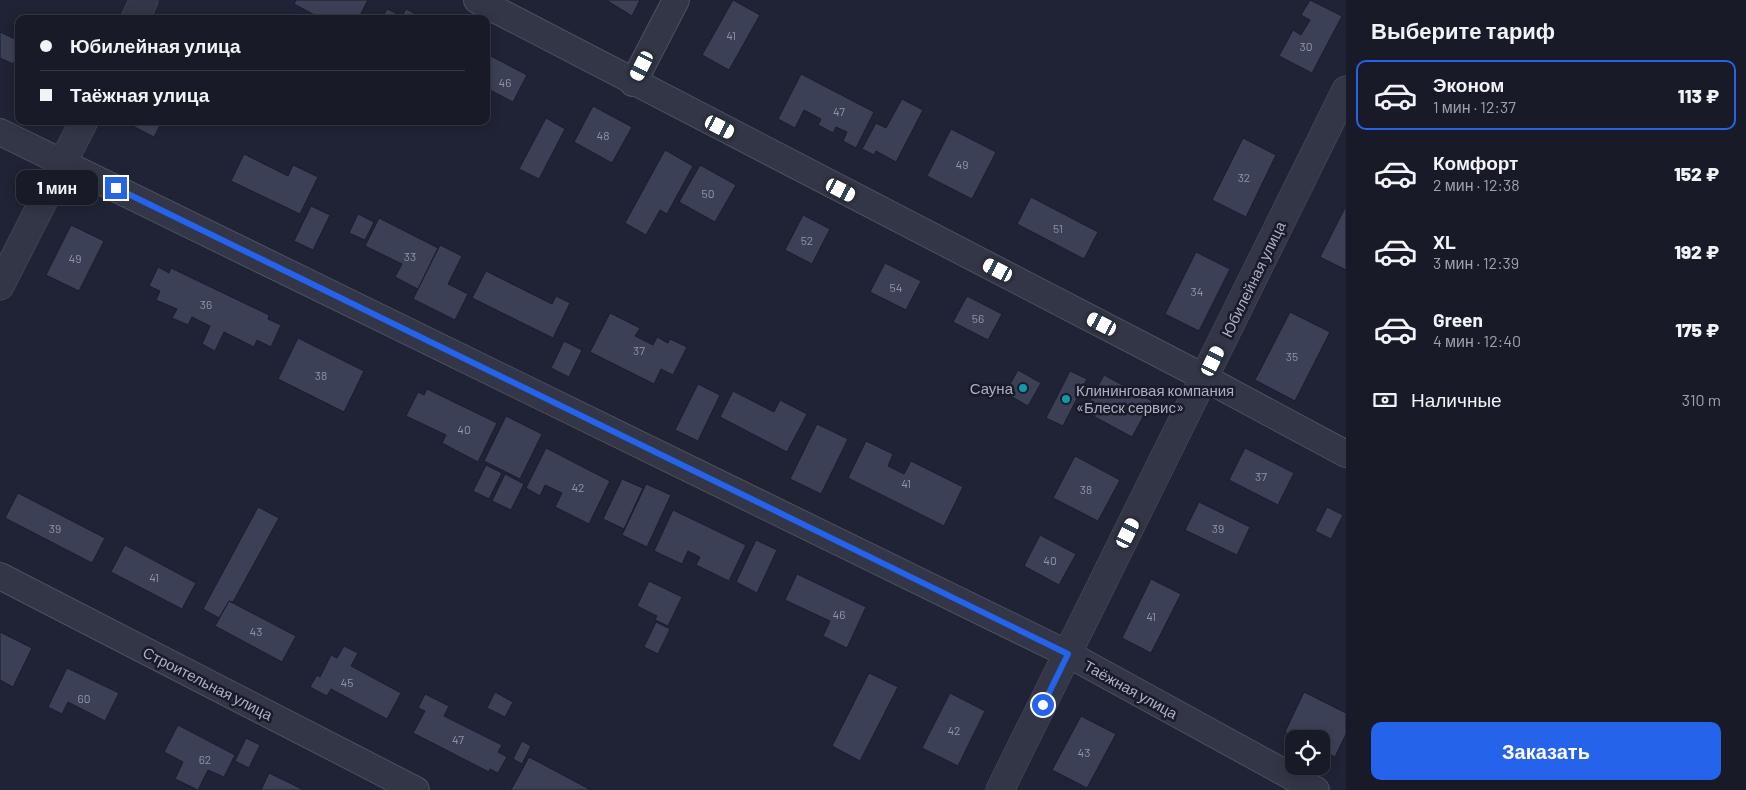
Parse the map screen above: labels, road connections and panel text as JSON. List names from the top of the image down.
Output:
{
  "streets": {
    "street": ["Юбилейная улица", "Строительная улица", "Таёжная улица"]
  },
  "crossings": [
    ["Юбилейная улица", "Таёжная улица"]
  ],
  "places": ["Сауна", "Клининговая компания «Блеск сервис»"],
  "house_numbers": [
    "41",
    "30",
    "46",
    "47",
    "48",
    "49",
    "32",
    "50",
    "51",
    "52",
    "33",
    "49",
    "54",
    "34",
    "36",
    "56",
    "37",
    "35",
    "38",
    "40",
    "37",
    "41",
    "42",
    "38",
    "39",
    "39",
    "40",
    "41",
    "46",
    "41",
    "43",
    "45",
    "60",
    "42",
    "47",
    "43",
    "62"
  ],
  "page": {
    "heading": "Выберите тариф",
    "banner": ["Юбилейная улица", "Таёжная улица"],
    "list": [
      {
        "name": "Эконом",
        "note": "1 мин · 12:37",
        "value": "113 ₽"
      },
      {
        "name": "Комфорт",
        "note": "2 мин · 12:38",
        "value": "152 ₽"
      },
      {
        "name": "XL",
        "note": "3 мин · 12:39",
        "value": "192 ₽"
      },
      {
        "name": "Green",
        "note": "4 мин · 12:40",
        "value": "175 ₽"
      }
    ],
    "bubble": "1 мин",
    "pay": ["Наличные", "310 m"],
    "buttons": "Заказать"
  }
}
